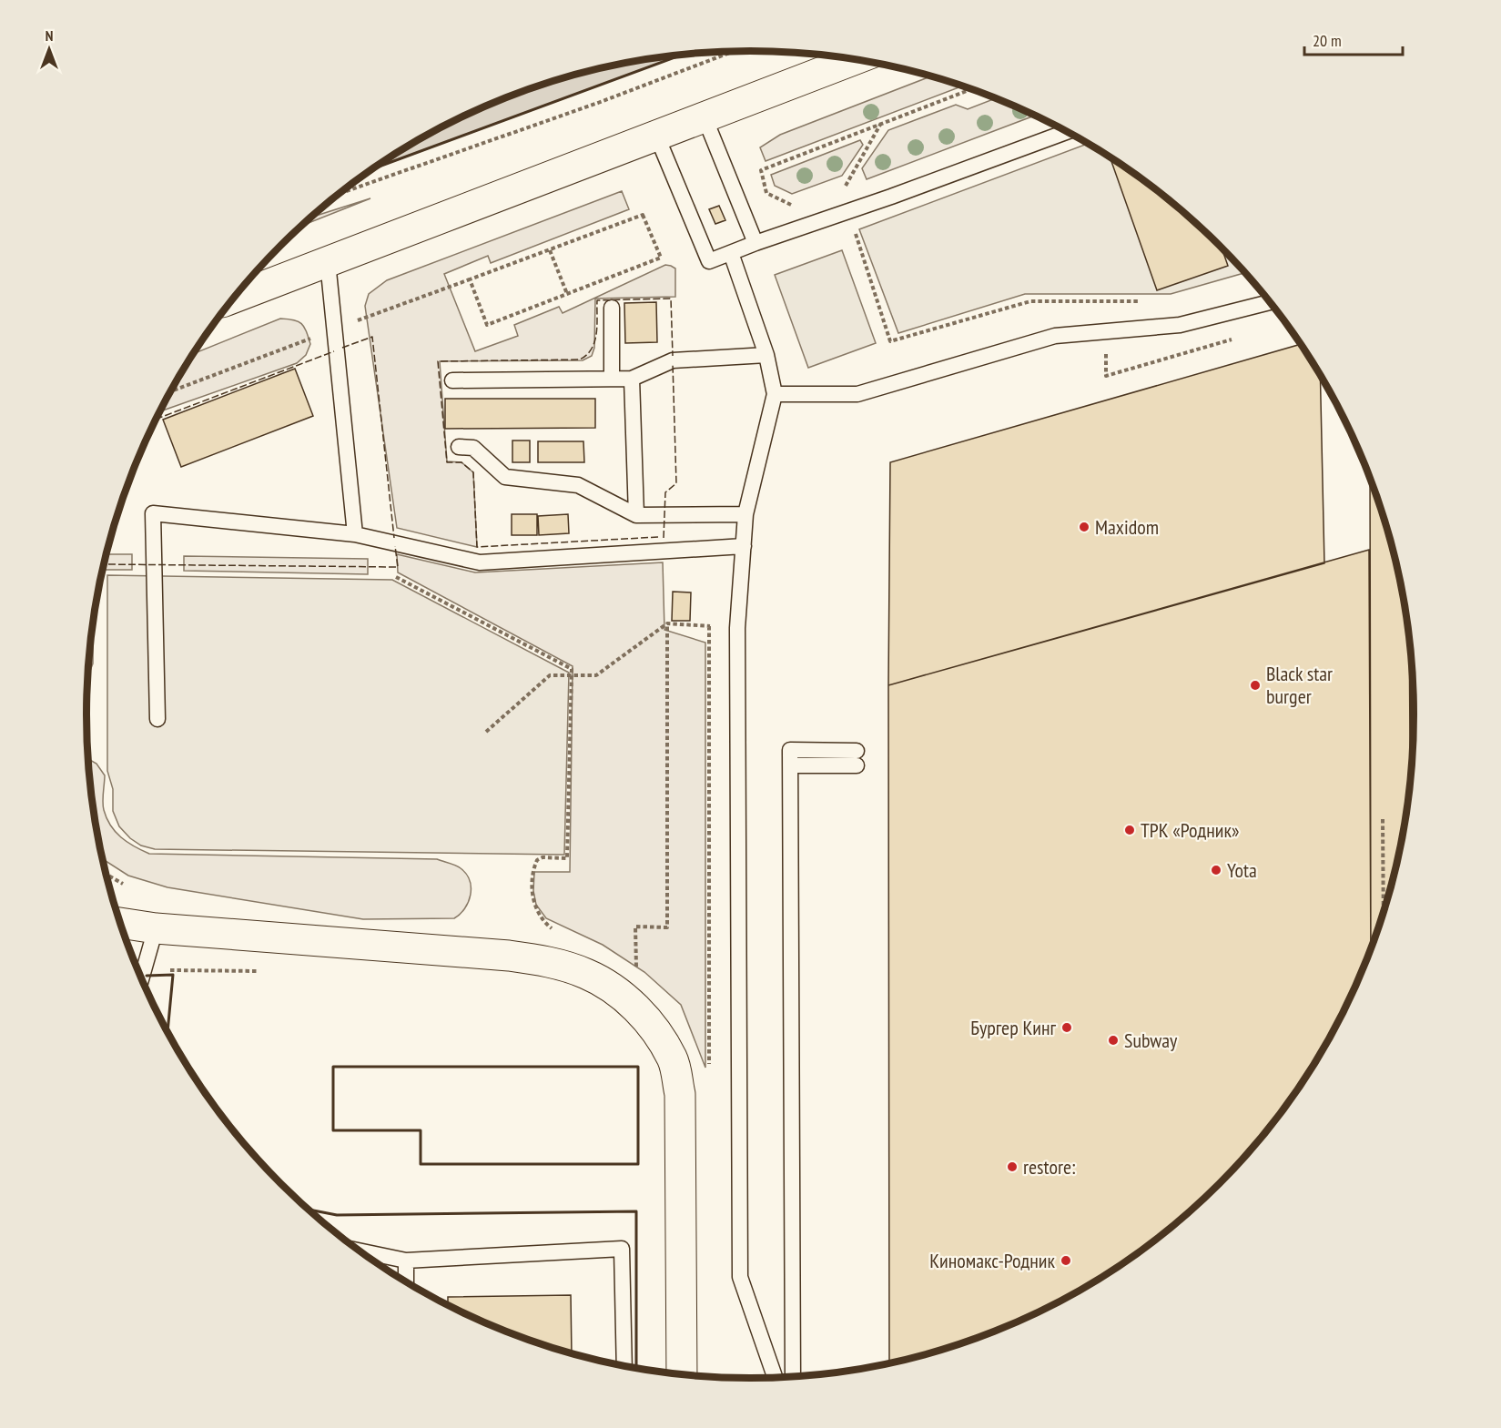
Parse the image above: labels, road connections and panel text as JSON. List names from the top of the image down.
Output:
{
  "places": [
    "Maxidom",
    "Black star burger",
    "ТРК «Родник»",
    "Yota",
    "Бургер Кинг",
    "Subway",
    "restore:",
    "Киномакс-Родник"
  ],
  "scale_bar": "20 m",
  "north": "top"
}
